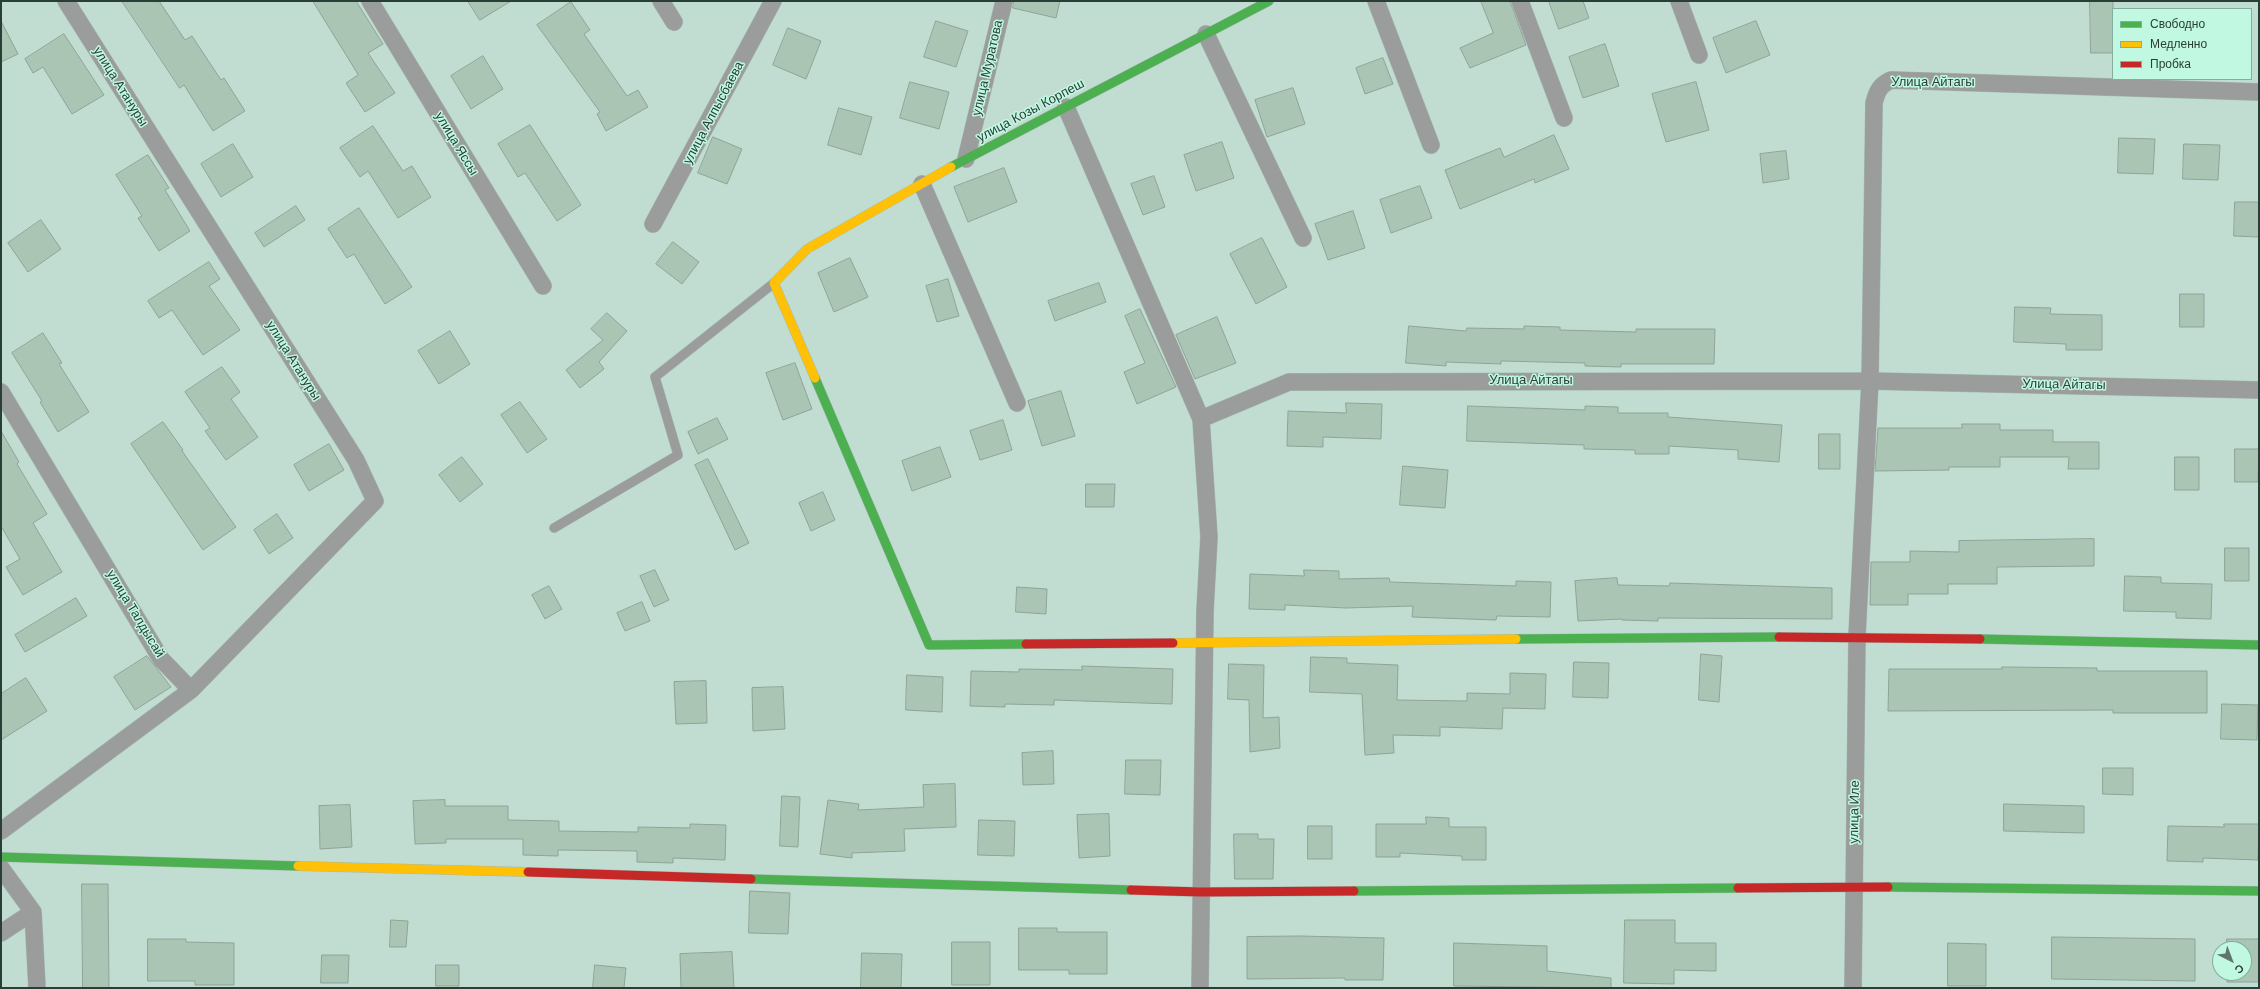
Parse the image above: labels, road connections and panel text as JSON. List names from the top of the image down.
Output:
{
  "streets": {
    "street": [
      "улица Муратова",
      "Улица Айтагы",
      "улица Атануры",
      "улица Козы Корпеш",
      "улица Алпысбаева",
      "улица Яссы",
      "улица Талдысай",
      "улица Иле"
    ]
  },
  "crossings": [
    ["улица Муратова", "улица Козы Корпеш"],
    ["Улица Айтагы", "улица Иле"],
    ["улица Атануры", "улица Талдысай"]
  ],
  "legend": ["Свободно", "Медленно", "Пробка"],
  "north": "bottom right"
}
